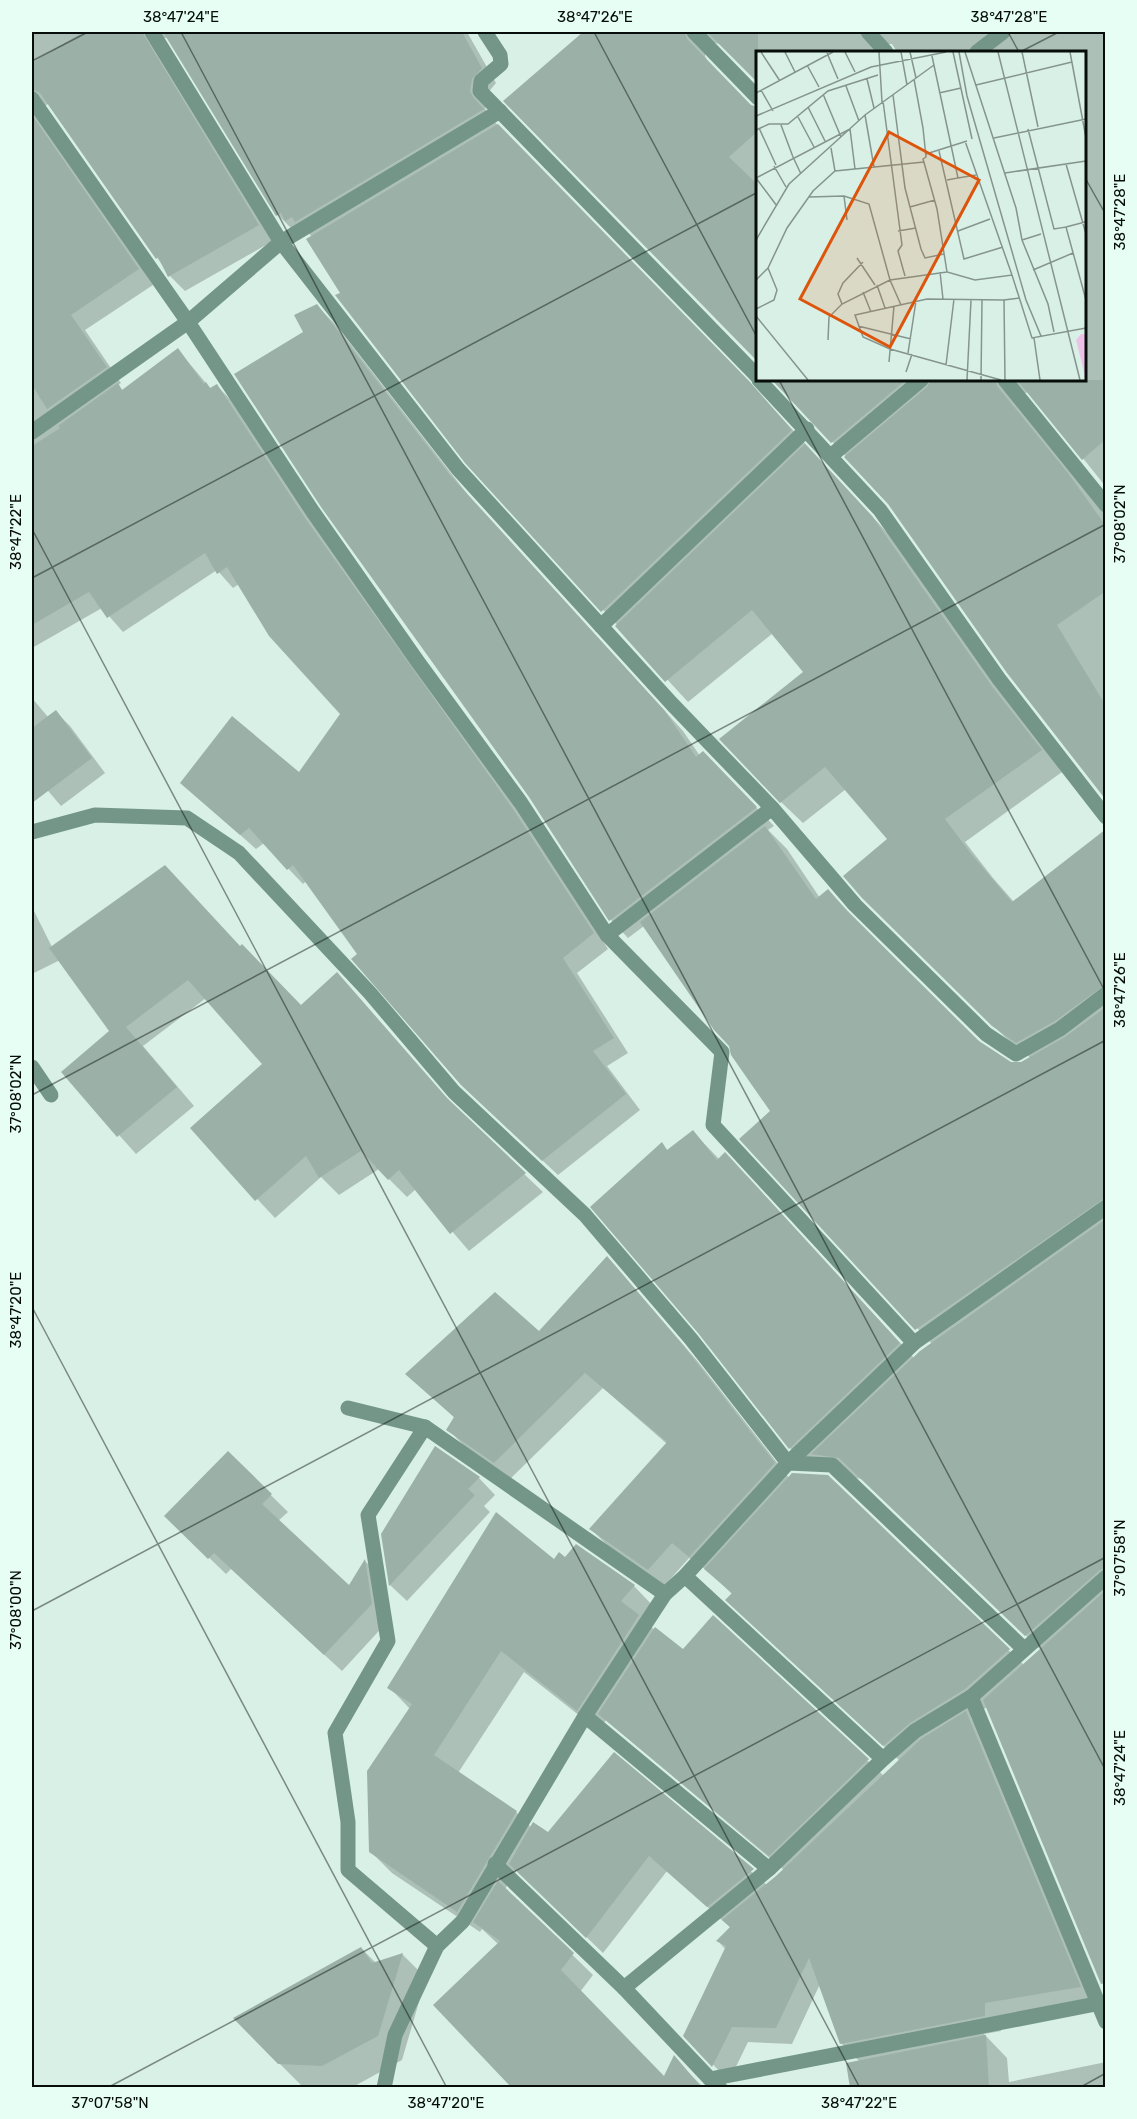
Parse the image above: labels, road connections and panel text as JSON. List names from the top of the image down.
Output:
{
  "coordinates": [
    "38°47'24\"E",
    "38°47'26\"E",
    "38°47'28\"E",
    "37°08'02\"N",
    "38°47'22\"E",
    "38°47'20\"E",
    "37°07'58\"N",
    "37°08'00\"N"
  ]
}
